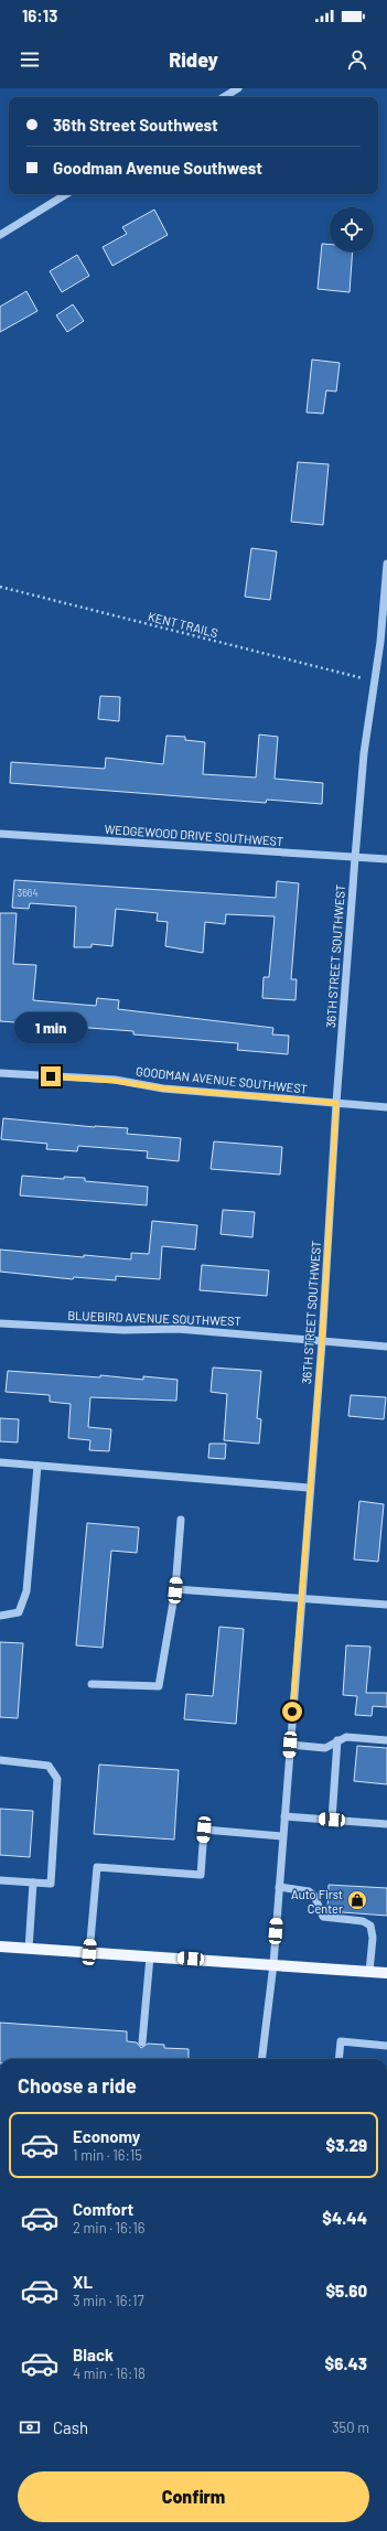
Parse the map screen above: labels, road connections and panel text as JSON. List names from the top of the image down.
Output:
{
  "streets": {
    "street": [
      "WEDGEWOOD DRIVE SOUTHWEST",
      "36TH STREET SOUTHWEST",
      "GOODMAN AVENUE SOUTHWEST",
      "BLUEBIRD AVENUE SOUTHWEST"
    ],
    "path": ["KENT TRAILS"]
  },
  "crossings": [
    ["WEDGEWOOD DRIVE SOUTHWEST", "36TH STREET SOUTHWEST"],
    ["36TH STREET SOUTHWEST", "GOODMAN AVENUE SOUTHWEST"],
    ["36TH STREET SOUTHWEST", "BLUEBIRD AVENUE SOUTHWEST"]
  ],
  "places": {
    "shop": ["Auto First Center"]
  },
  "house_numbers": ["3664"],
  "page": {
    "status": "16:13",
    "header": "Ridey",
    "banner": ["36th Street Southwest", "Goodman Avenue Southwest"],
    "bubble": "1 min",
    "heading": "Choose a ride",
    "list": [
      {
        "name": "Economy",
        "note": "1 min · 16:15",
        "value": "$3.29"
      },
      {
        "name": "Comfort",
        "note": "2 min · 16:16",
        "value": "$4.44"
      },
      {
        "name": "XL",
        "note": "3 min · 16:17",
        "value": "$5.60"
      },
      {
        "name": "Black",
        "note": "4 min · 16:18",
        "value": "$6.43"
      }
    ],
    "pay": ["Cash", "350 m"],
    "buttons": "Confirm"
  }
}
